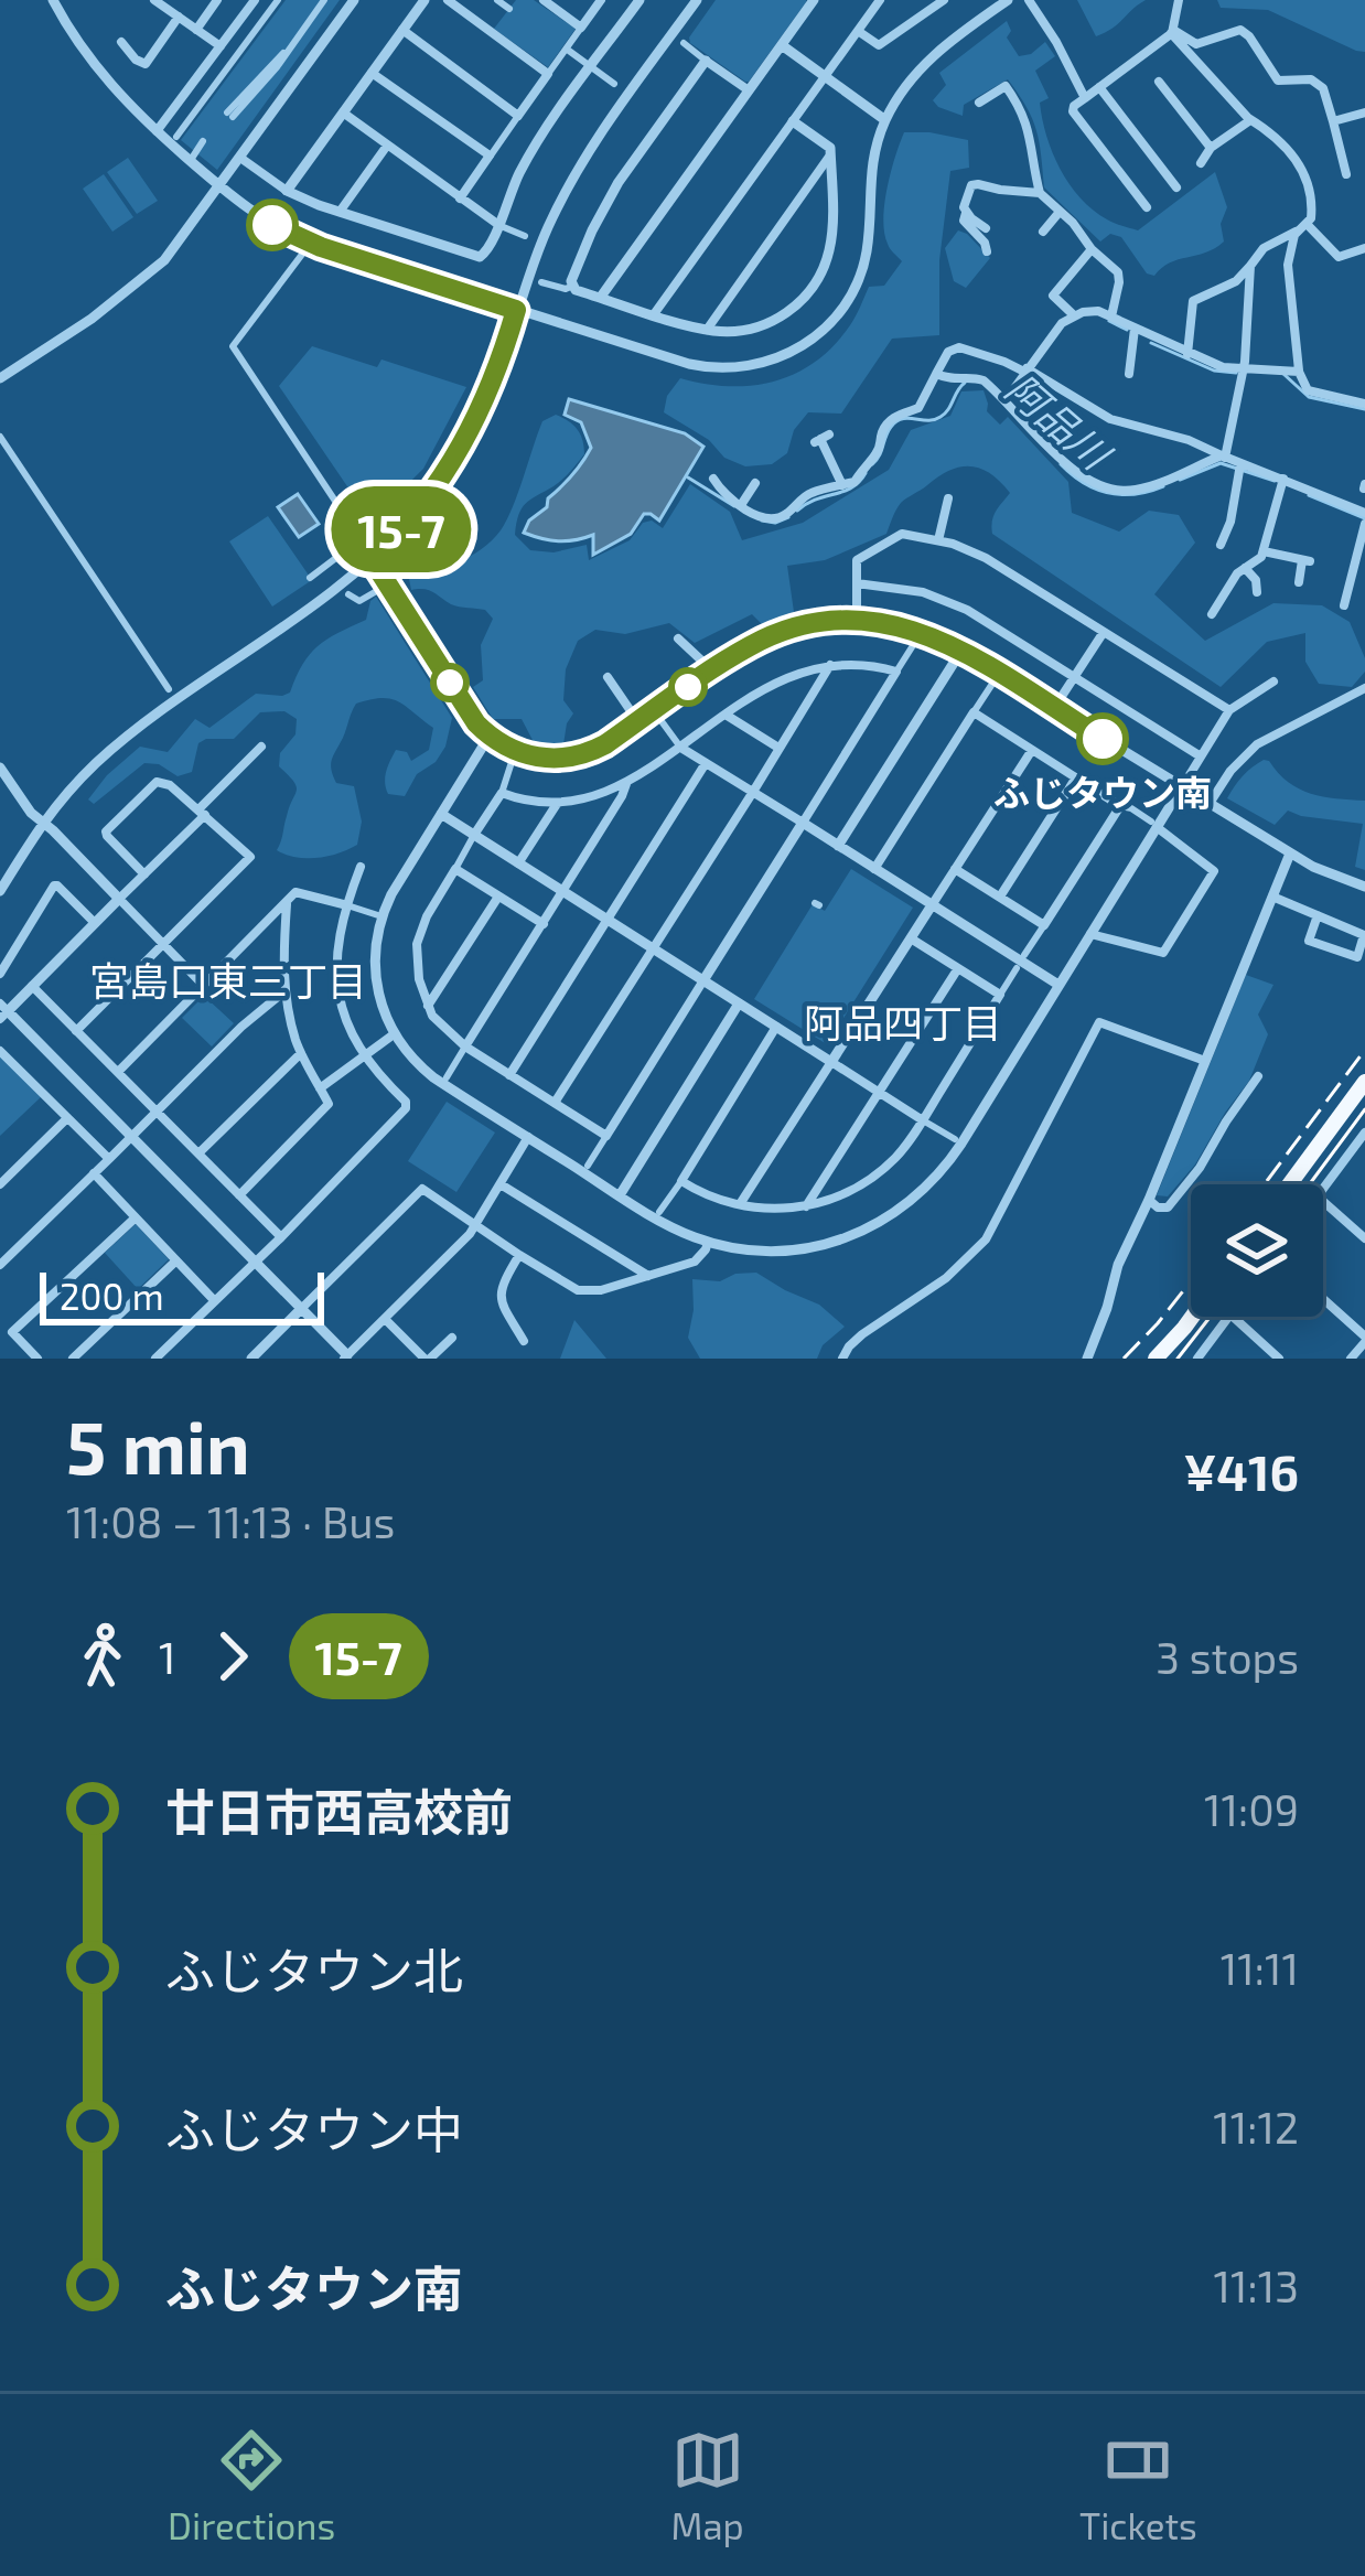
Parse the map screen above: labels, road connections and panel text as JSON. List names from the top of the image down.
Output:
{
  "districts": ["宮島口東三丁目", "阿品四丁目"],
  "water": ["阿品川"],
  "places": ["ふじタウン南"],
  "lines": ["bus line 15-7"],
  "scale_bar": "200 m",
  "page": {
    "on_map": "15-7",
    "scale": "200 m",
    "heading": ["5 min", "11:08 – 11:13 · Bus", "¥416"],
    "legs": ["1", "15-7", "3 stops"],
    "list": [
      {
        "name": "廿日市西高校前",
        "value": "11:09"
      },
      {
        "name": "ふじタウン北",
        "value": "11:11"
      },
      {
        "name": "ふじタウン中",
        "value": "11:12"
      },
      {
        "name": "ふじタウン南",
        "value": "11:13"
      }
    ],
    "tabs": ["Directions", "Map", "Tickets"]
  }
}
